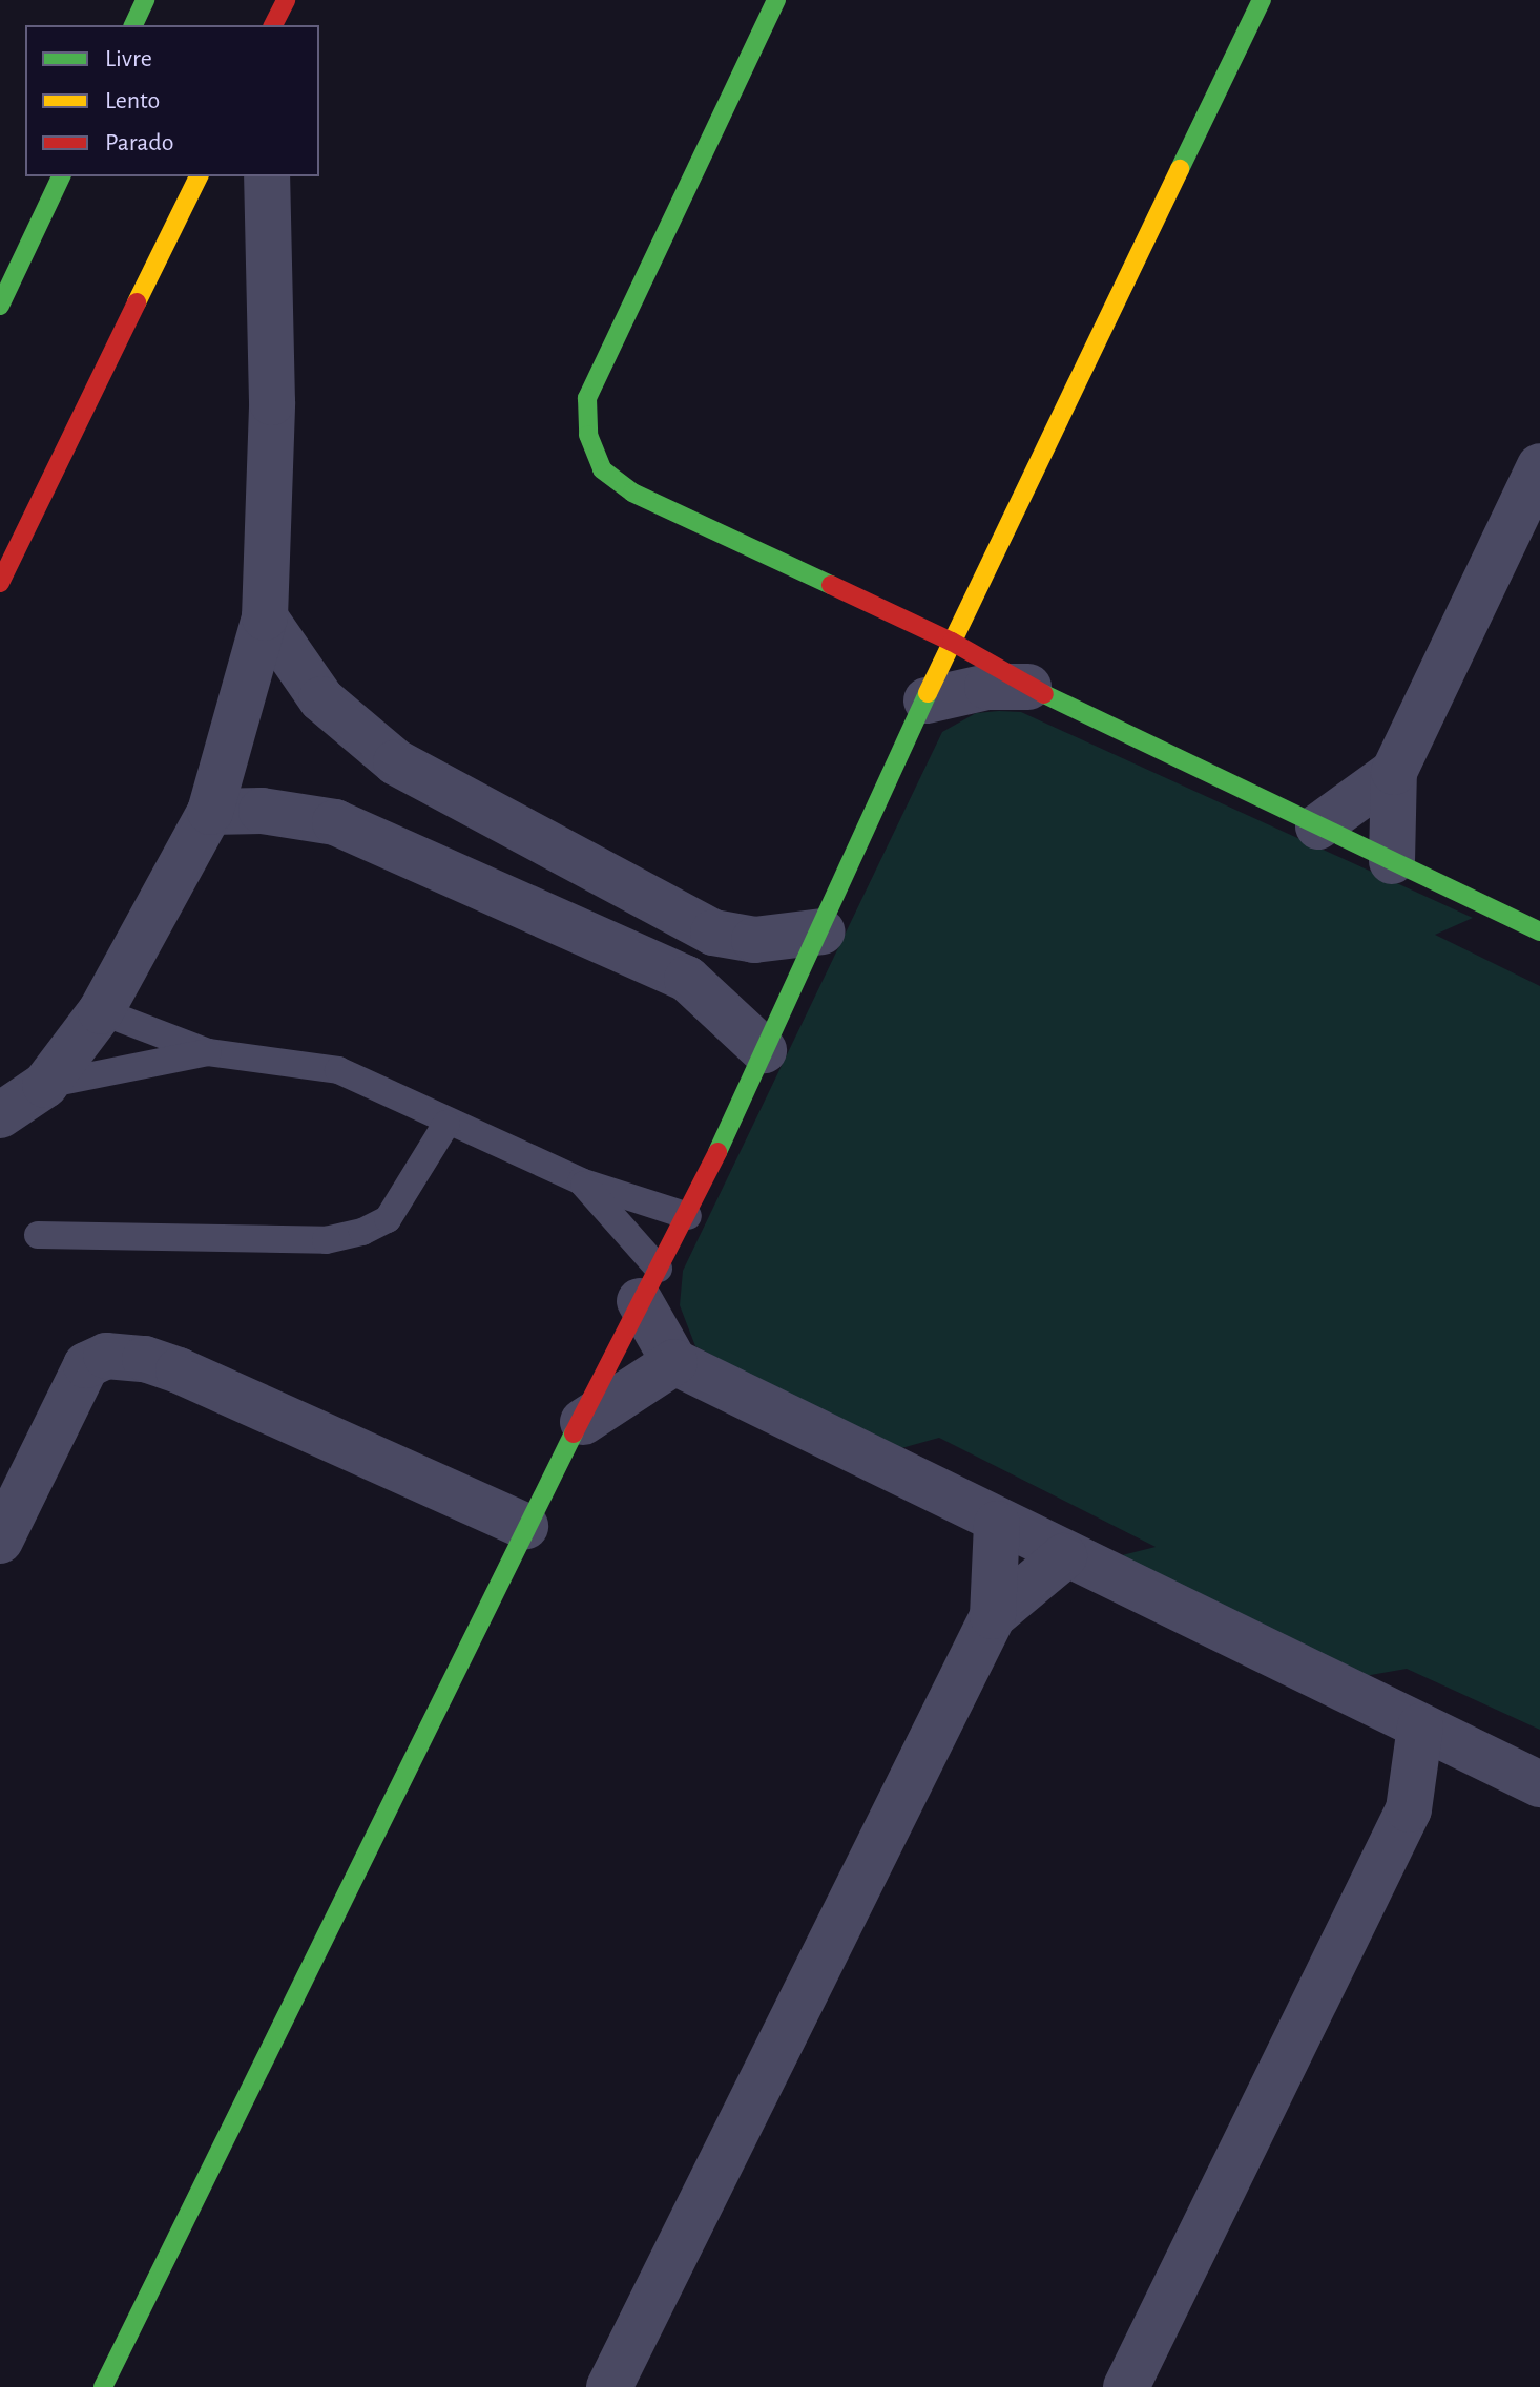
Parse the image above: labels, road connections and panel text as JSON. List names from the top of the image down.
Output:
{
  "legend": ["Livre", "Lento", "Parado"]
}
